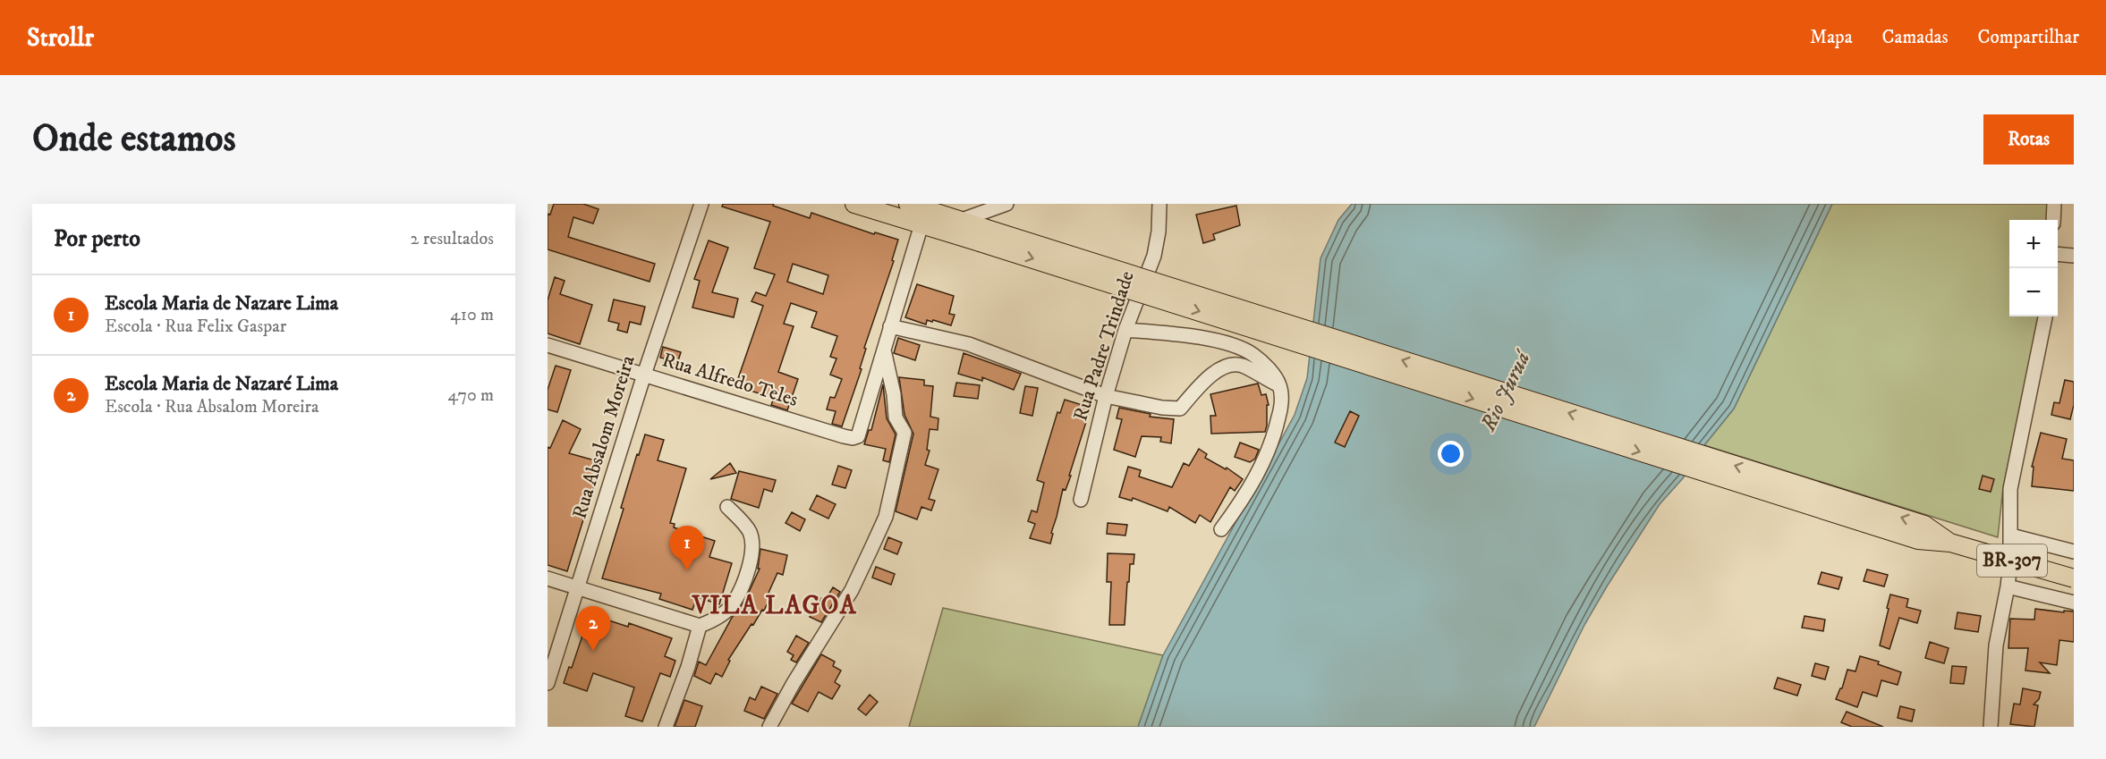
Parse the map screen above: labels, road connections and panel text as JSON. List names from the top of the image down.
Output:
{
  "streets": {
    "main road": ["BR-307"],
    "street": ["Rua Padre Trindade", "Rua Alfredo Teles", "Rua Absalom Moreira"]
  },
  "crossings": [
    ["Rua Alfredo Teles", "Rua Absalom Moreira"]
  ],
  "districts": ["VILA LAGOA"],
  "water": ["Rio Juruá"],
  "page": {
    "header": "Strollr",
    "nav": ["Mapa", "Camadas", "Compartilhar"],
    "buttons": "Rotas",
    "title": "Onde estamos",
    "heading": ["Por perto", "2 resultados"],
    "map_buttons": ["+", "−"],
    "list": [
      {
        "mark": "1",
        "name": "Escola Maria de Nazare Lima",
        "note": "Escola · Rua Felix Gaspar",
        "value": "410 m"
      },
      {
        "mark": "2",
        "name": "Escola Maria de Nazaré Lima",
        "note": "Escola · Rua Absalom Moreira",
        "value": "470 m"
      }
    ],
    "pins": ["1", "2"]
  }
}
